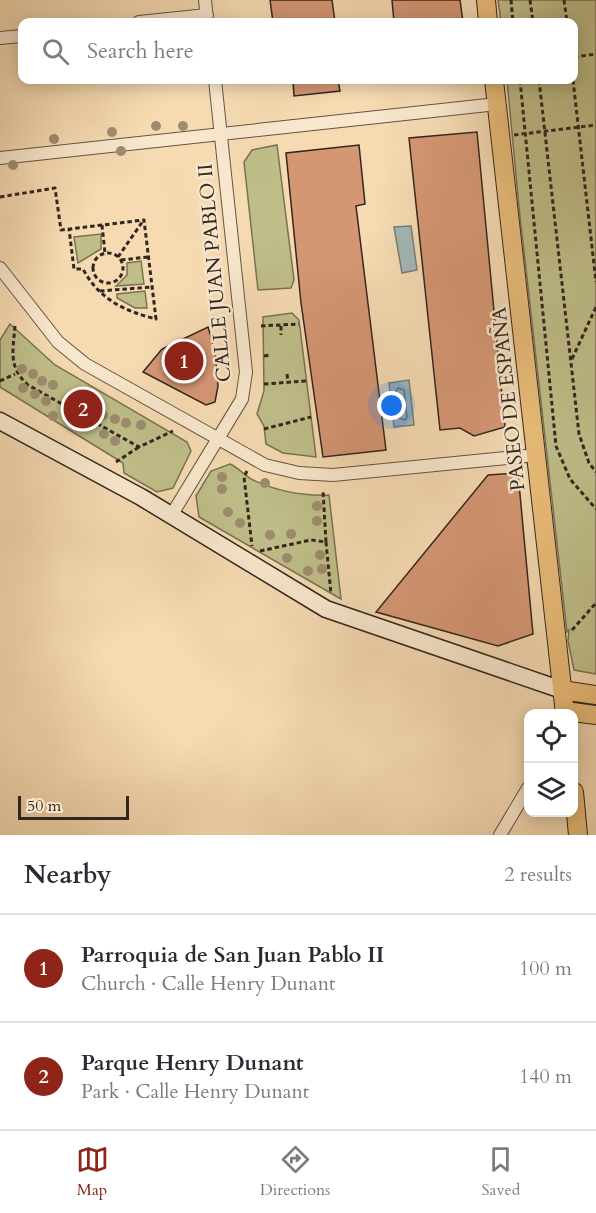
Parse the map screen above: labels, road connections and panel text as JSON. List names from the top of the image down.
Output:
{
  "streets": {
    "main road": ["PASEO DE ESPAÑA"],
    "street": ["CALLE JUAN PABLO II"]
  },
  "scale_bar": "50 m",
  "page": {
    "search": "Search here",
    "pins": ["1", "2"],
    "scale": "50 m",
    "heading": ["Nearby", "2 results"],
    "list": [
      {
        "mark": "1",
        "name": "Parroquia de San Juan Pablo II",
        "note": "Church · Calle Henry Dunant",
        "value": "100 m"
      },
      {
        "mark": "2",
        "name": "Parque Henry Dunant",
        "note": "Park · Calle Henry Dunant",
        "value": "140 m"
      }
    ],
    "nav": ["Map", "Directions", "Saved"]
  }
}
